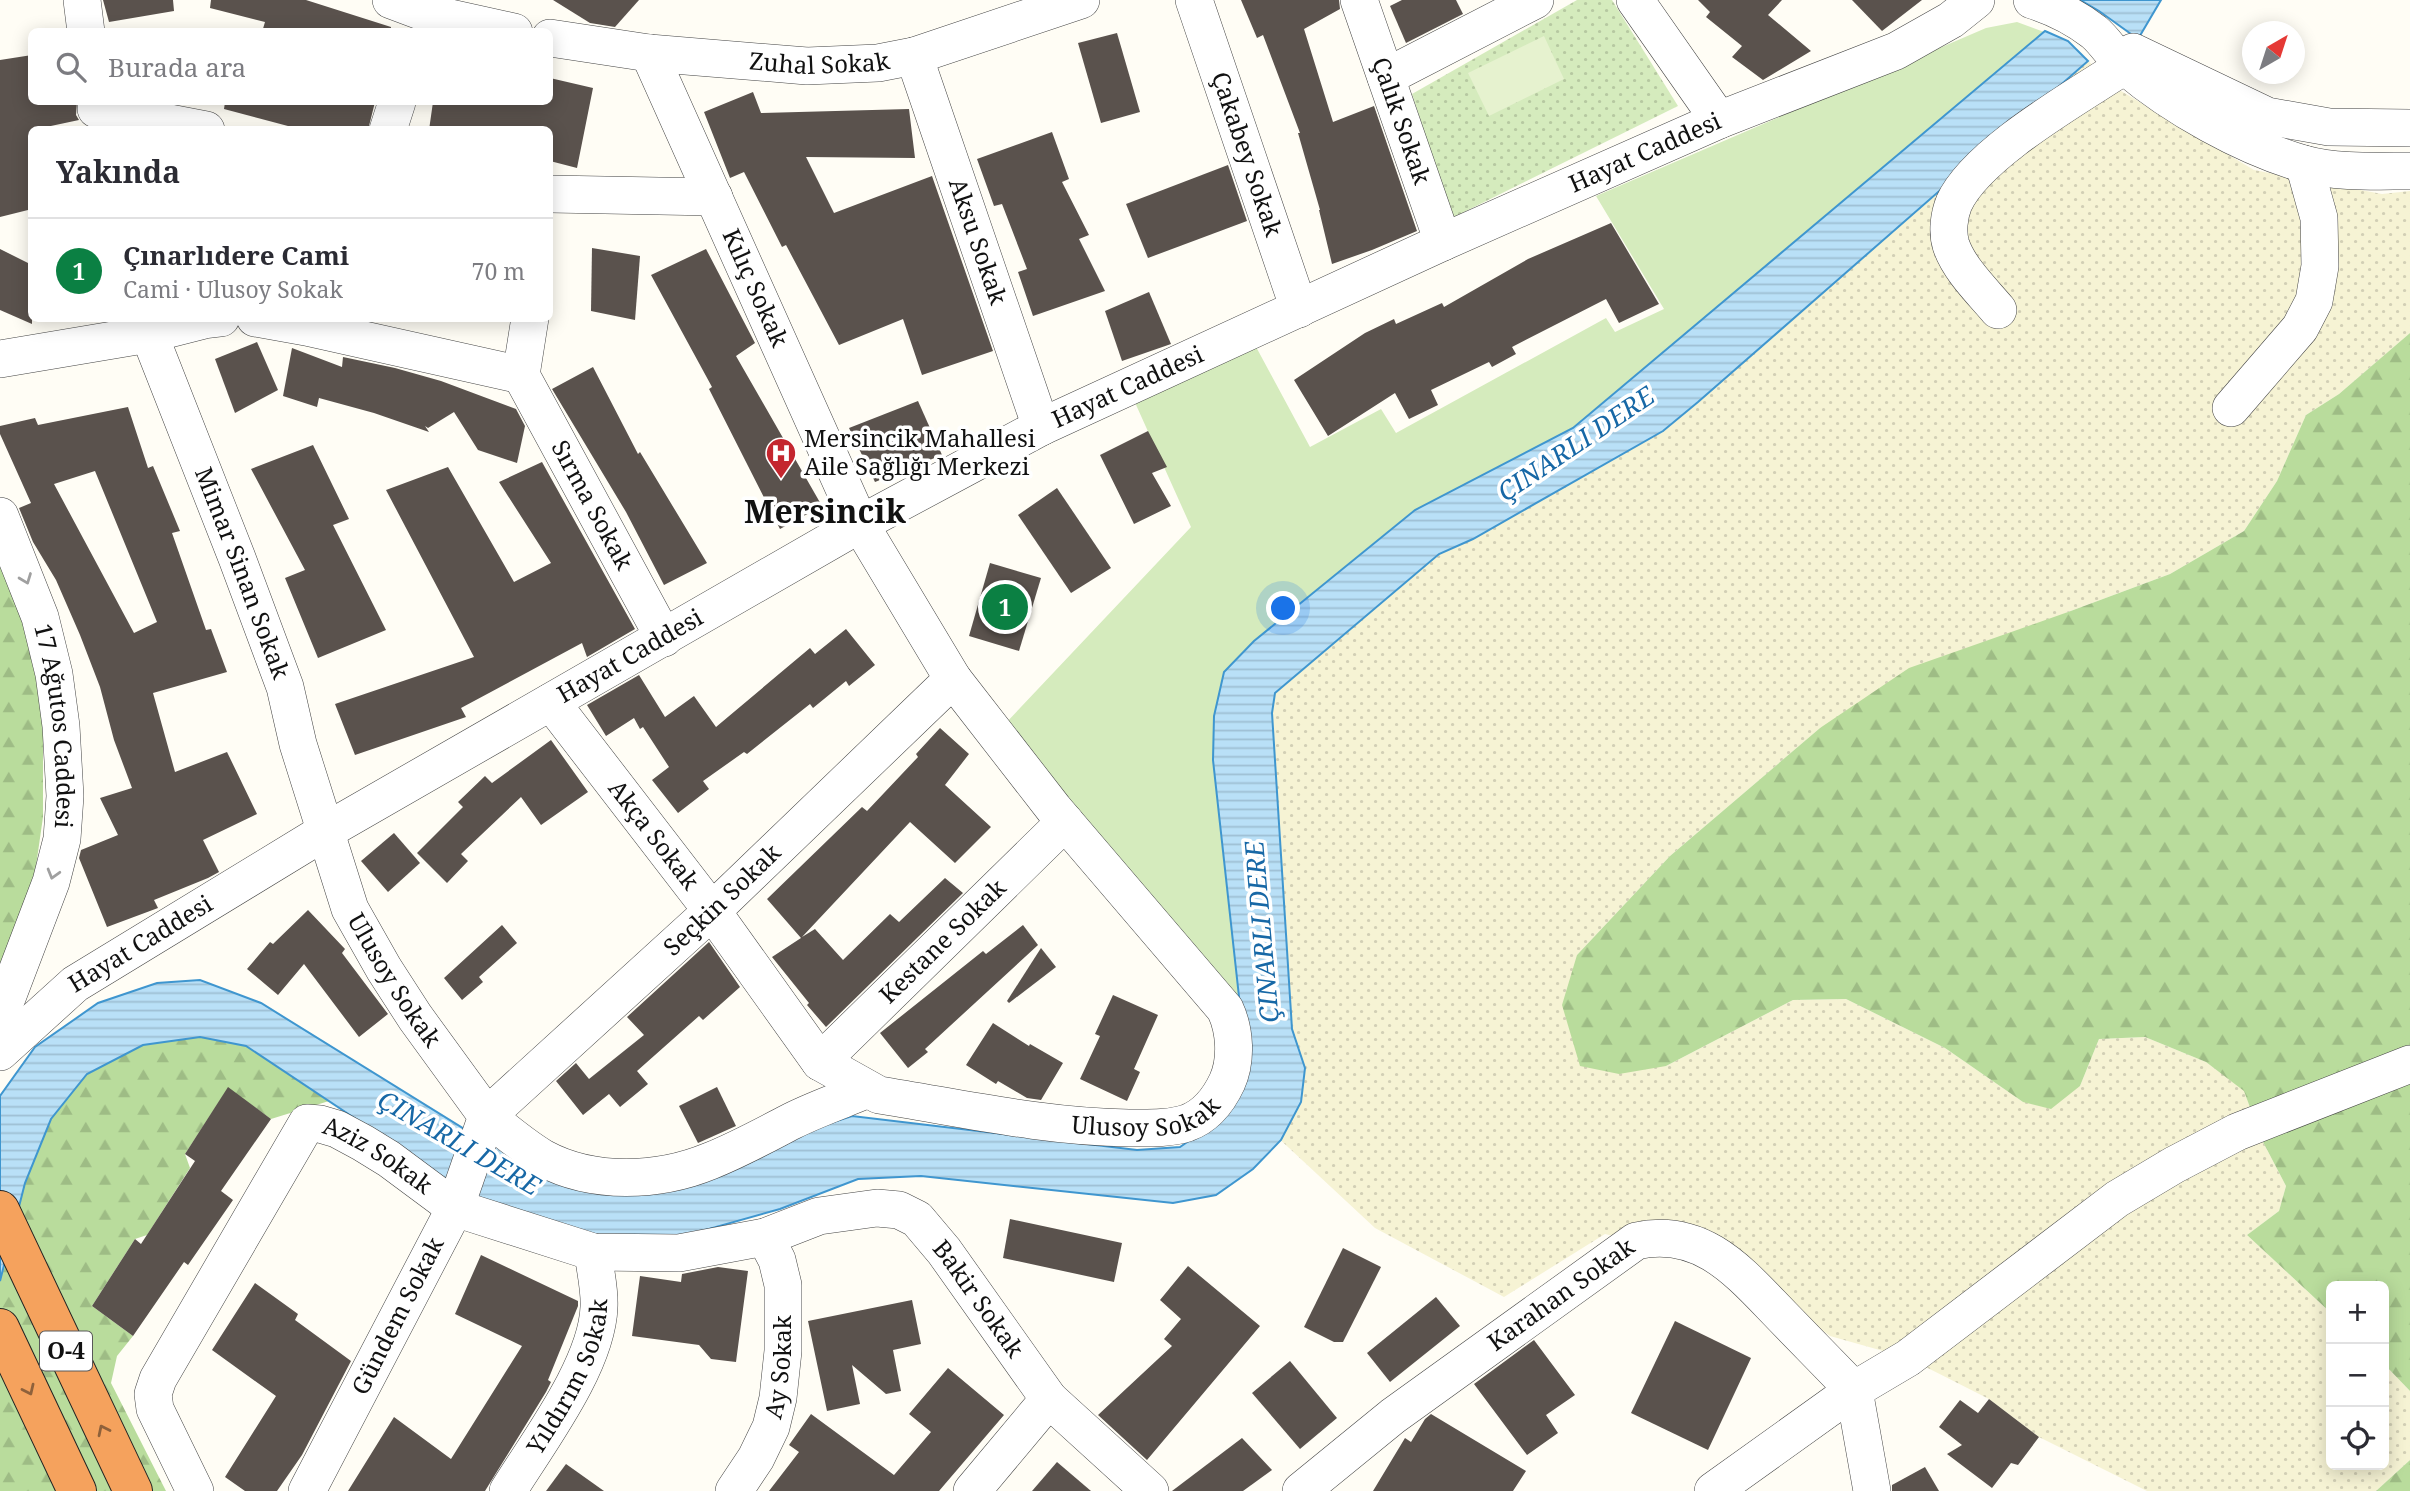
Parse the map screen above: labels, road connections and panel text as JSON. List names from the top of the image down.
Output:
{
  "streets": {
    "highway": ["O-4"],
    "street": [
      "Zuhal Sokak",
      "Çalık Sokak",
      "Çakabey Sokak",
      "Hayat Caddesi",
      "Aksu Sokak",
      "Kılıç Sokak",
      "Sırma Sokak",
      "Mimar Sinan Sokak",
      "17 Ağutos Caddesi",
      "Akça Sokak",
      "Seçkin Sokak",
      "Kestane Sokak",
      "Ulusoy Sokak",
      "Aziz Sokak",
      "Karahan Sokak",
      "Bakir Sokak",
      "Gündem Sokak",
      "Ay Sokak",
      "Yıldırım Sokak"
    ]
  },
  "crossings": [
    ["Zuhal Sokak", "Aksu Sokak"],
    ["Zuhal Sokak", "Kılıç Sokak"],
    ["Çalık Sokak", "Hayat Caddesi"],
    ["Çakabey Sokak", "Hayat Caddesi"],
    ["Hayat Caddesi", "Aksu Sokak"],
    ["Hayat Caddesi", "Kılıç Sokak"],
    ["Hayat Caddesi", "Sırma Sokak"],
    ["Hayat Caddesi", "Mimar Sinan Sokak"],
    ["Hayat Caddesi", "Akça Sokak"],
    ["Hayat Caddesi", "Ulusoy Sokak"],
    ["Kılıç Sokak", "Ulusoy Sokak"],
    ["Mimar Sinan Sokak", "Ulusoy Sokak"],
    ["Akça Sokak", "Seçkin Sokak"],
    ["Akça Sokak", "Kestane Sokak"],
    ["Akça Sokak", "Ulusoy Sokak"],
    ["Seçkin Sokak", "Ulusoy Sokak"],
    ["Seçkin Sokak", "Gündem Sokak"],
    ["Kestane Sokak", "Ulusoy Sokak"],
    ["Ulusoy Sokak", "Gündem Sokak"],
    ["Aziz Sokak", "Bakir Sokak"],
    ["Aziz Sokak", "Gündem Sokak"],
    ["Aziz Sokak", "Ay Sokak"],
    ["Aziz Sokak", "Yıldırım Sokak"],
    ["Bakir Sokak", "Ay Sokak"]
  ],
  "one_way": ["17 Ağutos Caddesi"],
  "districts": ["Mersincik"],
  "water": ["ÇINARLI DERE"],
  "places": {
    "hospital": ["Mersincik Mahallesi Aile Sağlığı Merkezi"]
  },
  "north": "top right",
  "page": {
    "search": "Burada ara",
    "heading": "Yakında",
    "list": [
      {
        "mark": "1",
        "name": "Çınarlıdere Cami",
        "note": "Cami · Ulusoy Sokak",
        "value": "70 m"
      }
    ],
    "pins": "1",
    "map_buttons": ["+", "−"]
  }
}
